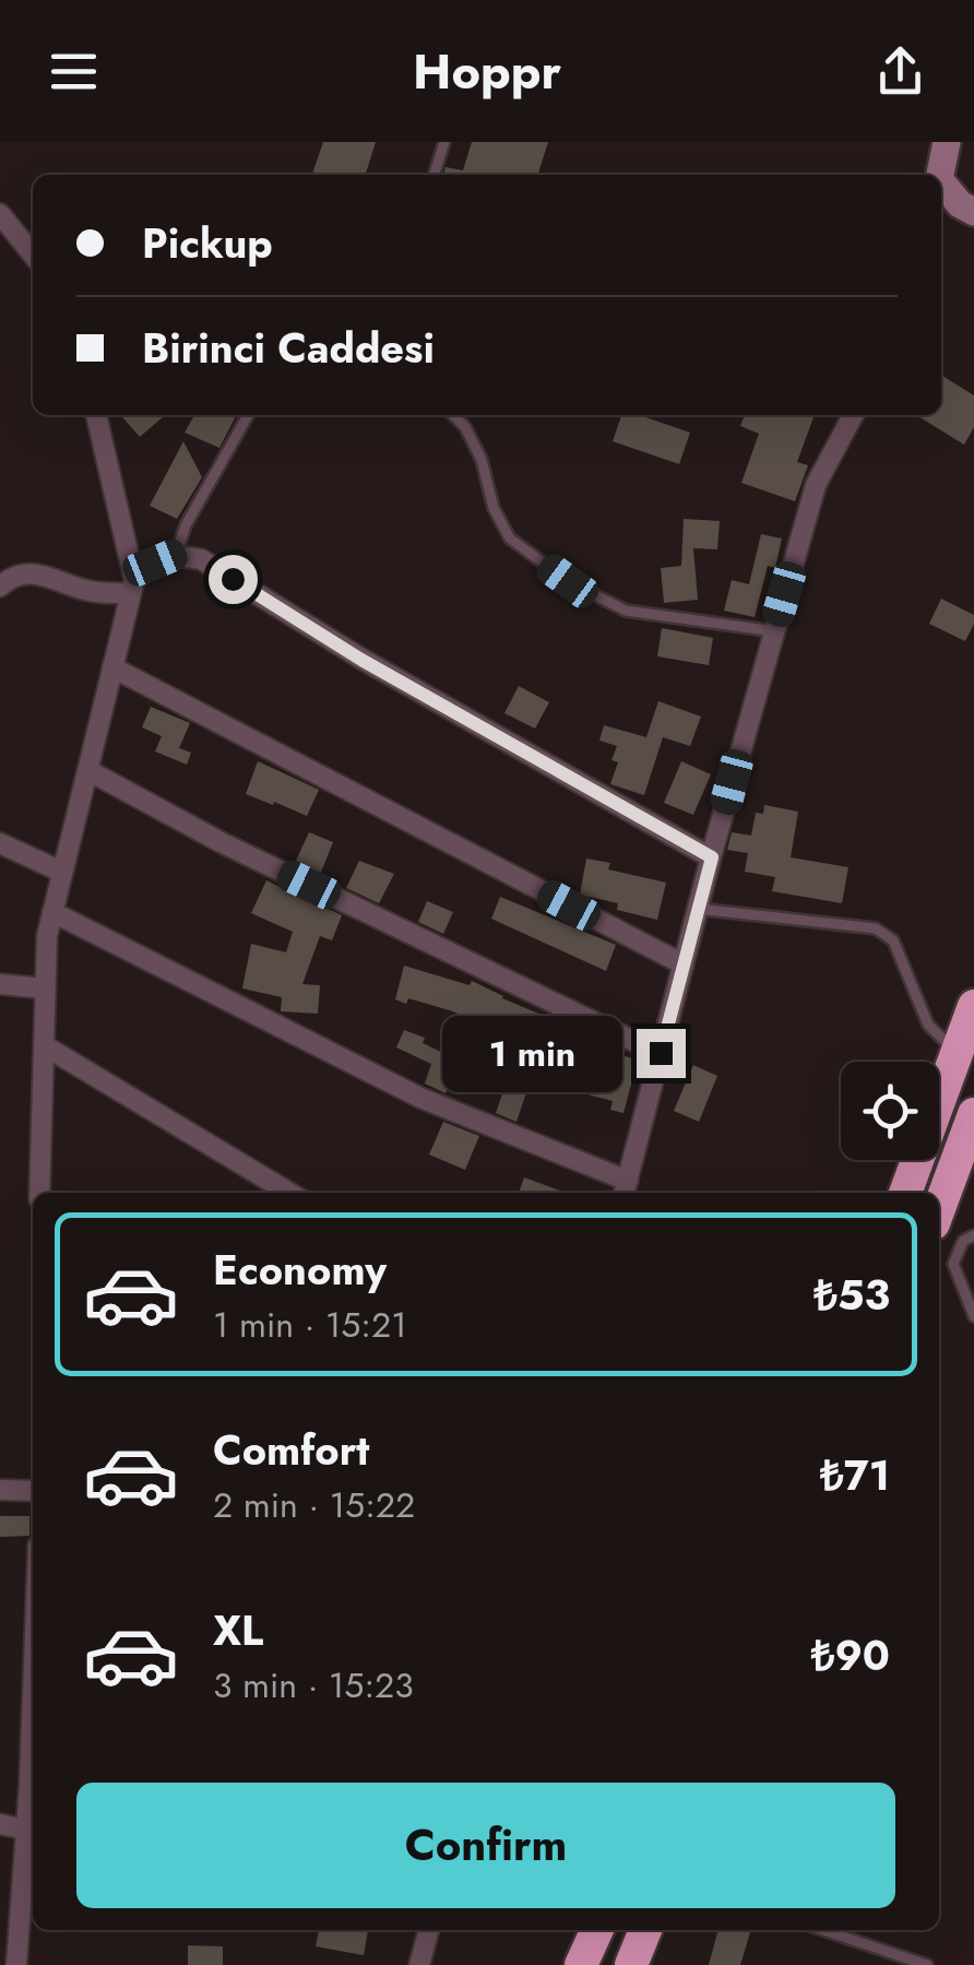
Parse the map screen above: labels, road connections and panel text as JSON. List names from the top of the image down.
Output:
{
  "page": {
    "header": "Hoppr",
    "banner": ["Pickup", "Birinci Caddesi"],
    "bubble": "1 min",
    "list": [
      {
        "name": "Economy",
        "note": "1 min · 15:21",
        "value": "₺53"
      },
      {
        "name": "Comfort",
        "note": "2 min · 15:22",
        "value": "₺71"
      },
      {
        "name": "XL",
        "note": "3 min · 15:23",
        "value": "₺90"
      }
    ],
    "buttons": "Confirm"
  }
}
